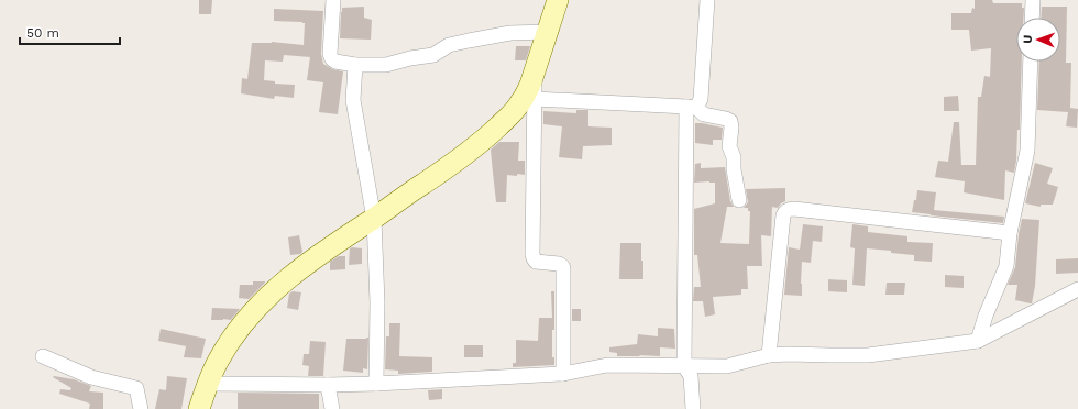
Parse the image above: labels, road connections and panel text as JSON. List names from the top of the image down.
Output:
{
  "scale_bar": "50 m",
  "north": "left"
}
